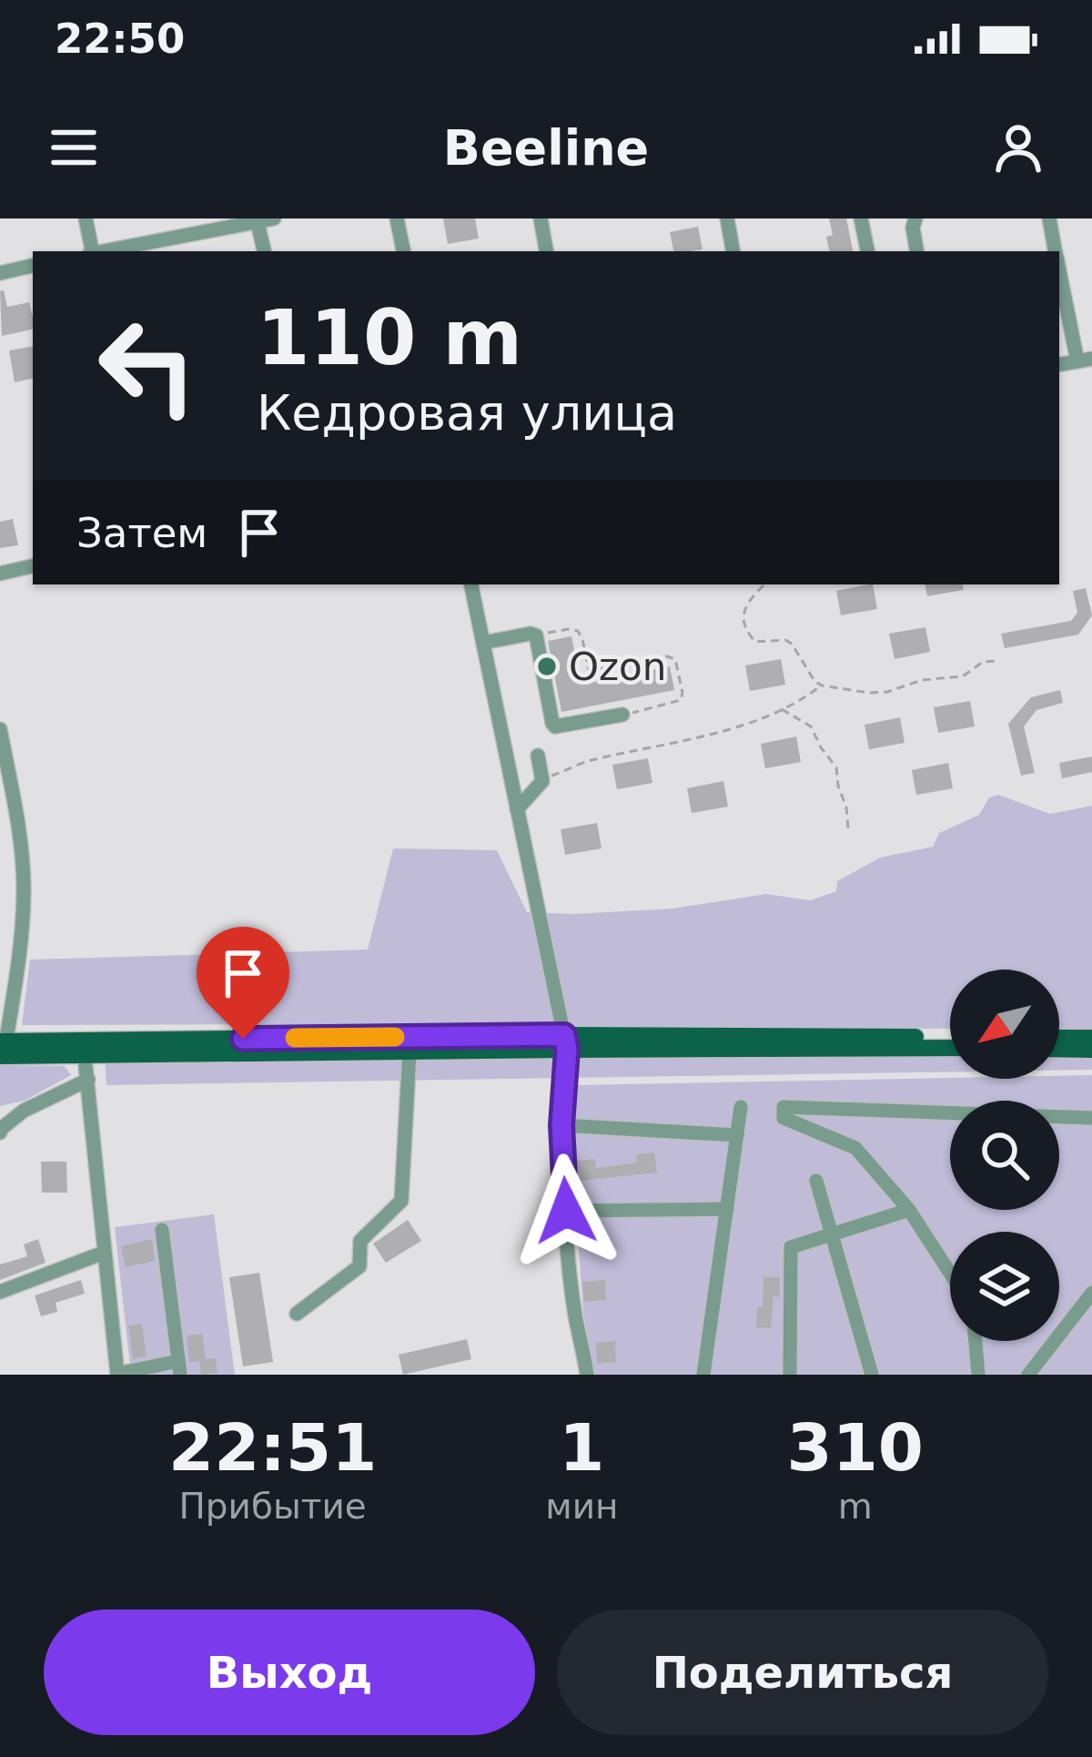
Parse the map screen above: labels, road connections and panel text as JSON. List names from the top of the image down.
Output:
{
  "places": ["Ozon"],
  "north": "bottom left",
  "page": {
    "status": "22:50",
    "header": "Beeline",
    "turn": ["110 m", "Кедровая улица"],
    "then": "Затем",
    "eta": [
      "22:51",
      "Прибытие",
      "1",
      "мин",
      "310",
      "m"
    ],
    "buttons": ["Выход", "Поделиться"]
  }
}
